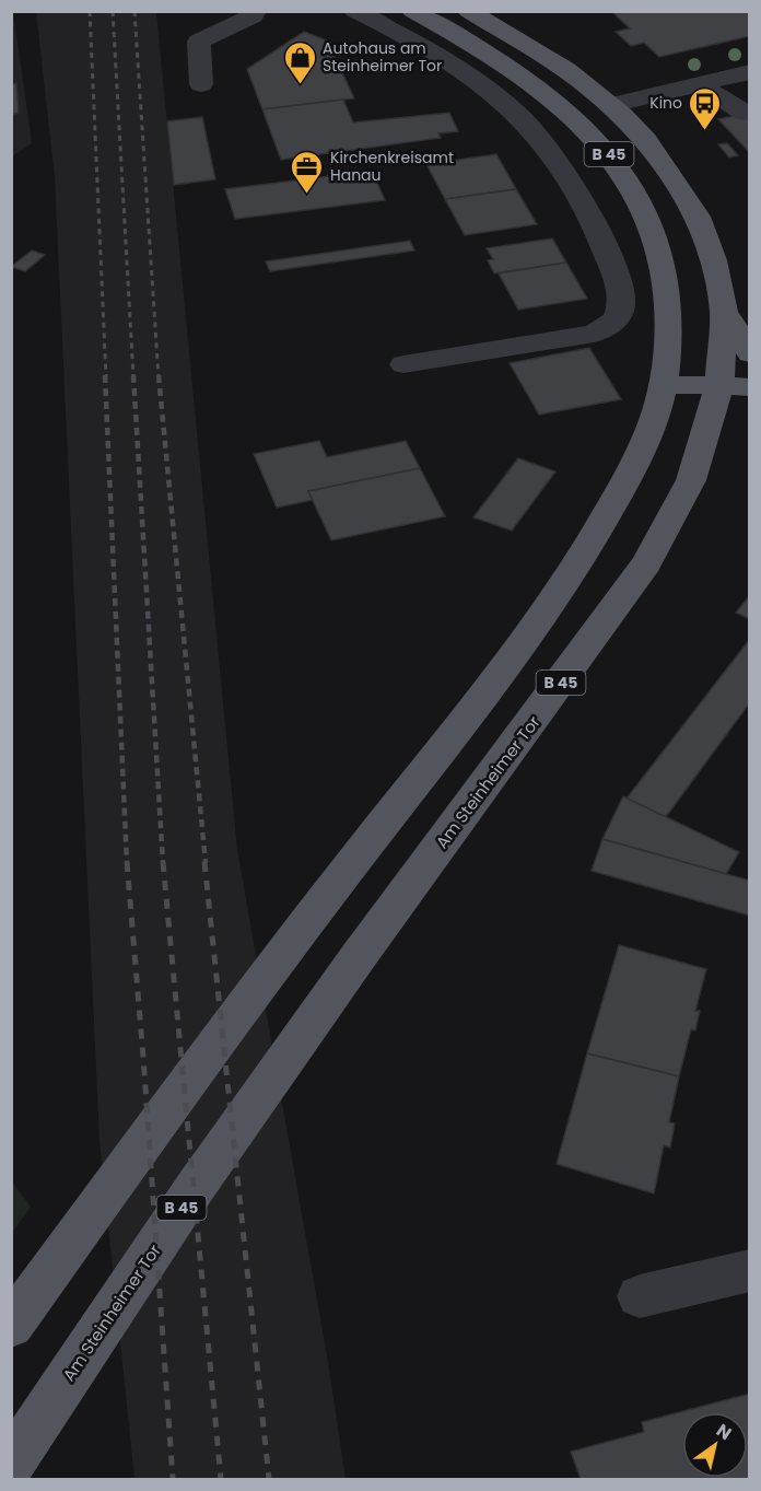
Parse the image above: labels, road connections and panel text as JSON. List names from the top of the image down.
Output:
{
  "streets": {
    "main road": ["B 45", "Am Steinheimer Tor"]
  },
  "places": {
    "shop": ["Autohaus am Steinheimer Tor"],
    "bus stop": ["Kino"],
    "office": ["Kirchenkreisamt Hanau"]
  },
  "north": "top right"
}
